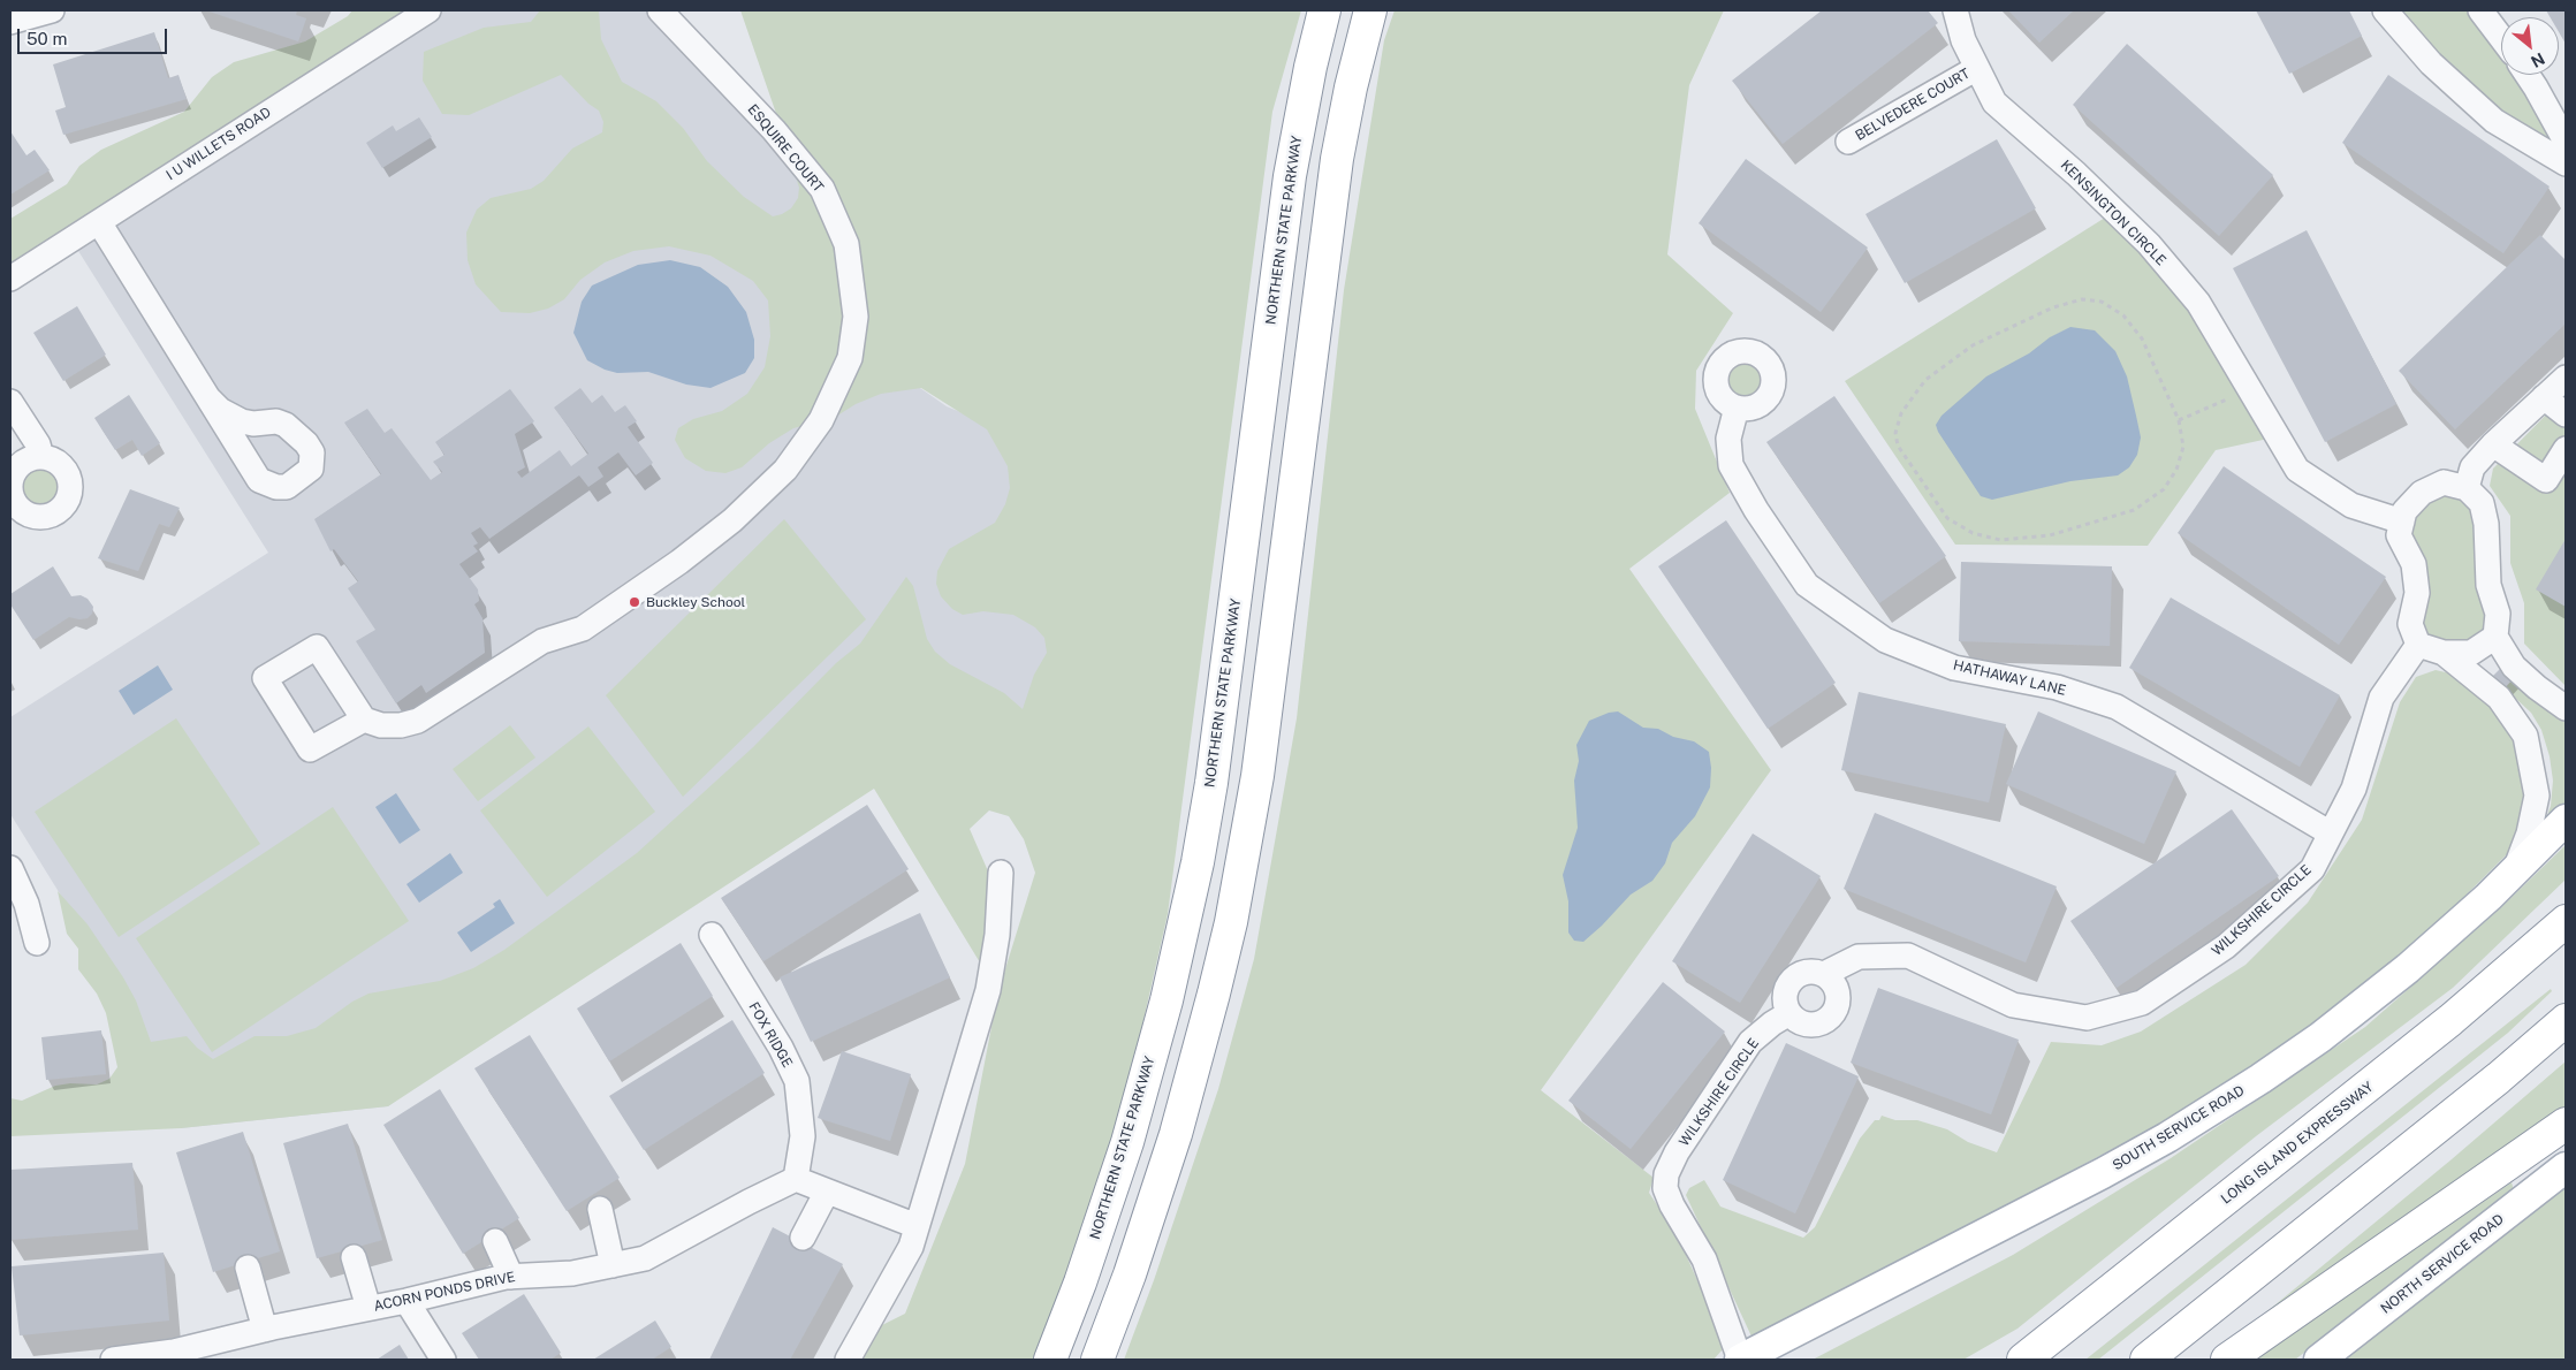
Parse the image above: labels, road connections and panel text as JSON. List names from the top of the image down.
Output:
{
  "streets": {
    "highway": ["NORTHERN STATE PARKWAY", "LONG ISLAND EXPRESSWAY"],
    "main road": ["SOUTH SERVICE ROAD", "NORTH SERVICE ROAD"],
    "street": [
      "BELVEDERE COURT",
      "I U WILLETS ROAD",
      "ESQUIRE COURT",
      "KENSINGTON CIRCLE",
      "HATHAWAY LANE",
      "WILKSHIRE CIRCLE",
      "FOX RIDGE",
      "ACORN PONDS DRIVE"
    ]
  },
  "crossings": [
    ["BELVEDERE COURT", "KENSINGTON CIRCLE"],
    ["HATHAWAY LANE", "WILKSHIRE CIRCLE"],
    ["WILKSHIRE CIRCLE", "SOUTH SERVICE ROAD"],
    ["FOX RIDGE", "ACORN PONDS DRIVE"]
  ],
  "places": ["Buckley School"],
  "scale_bar": "50 m",
  "north": "bottom right"
}
